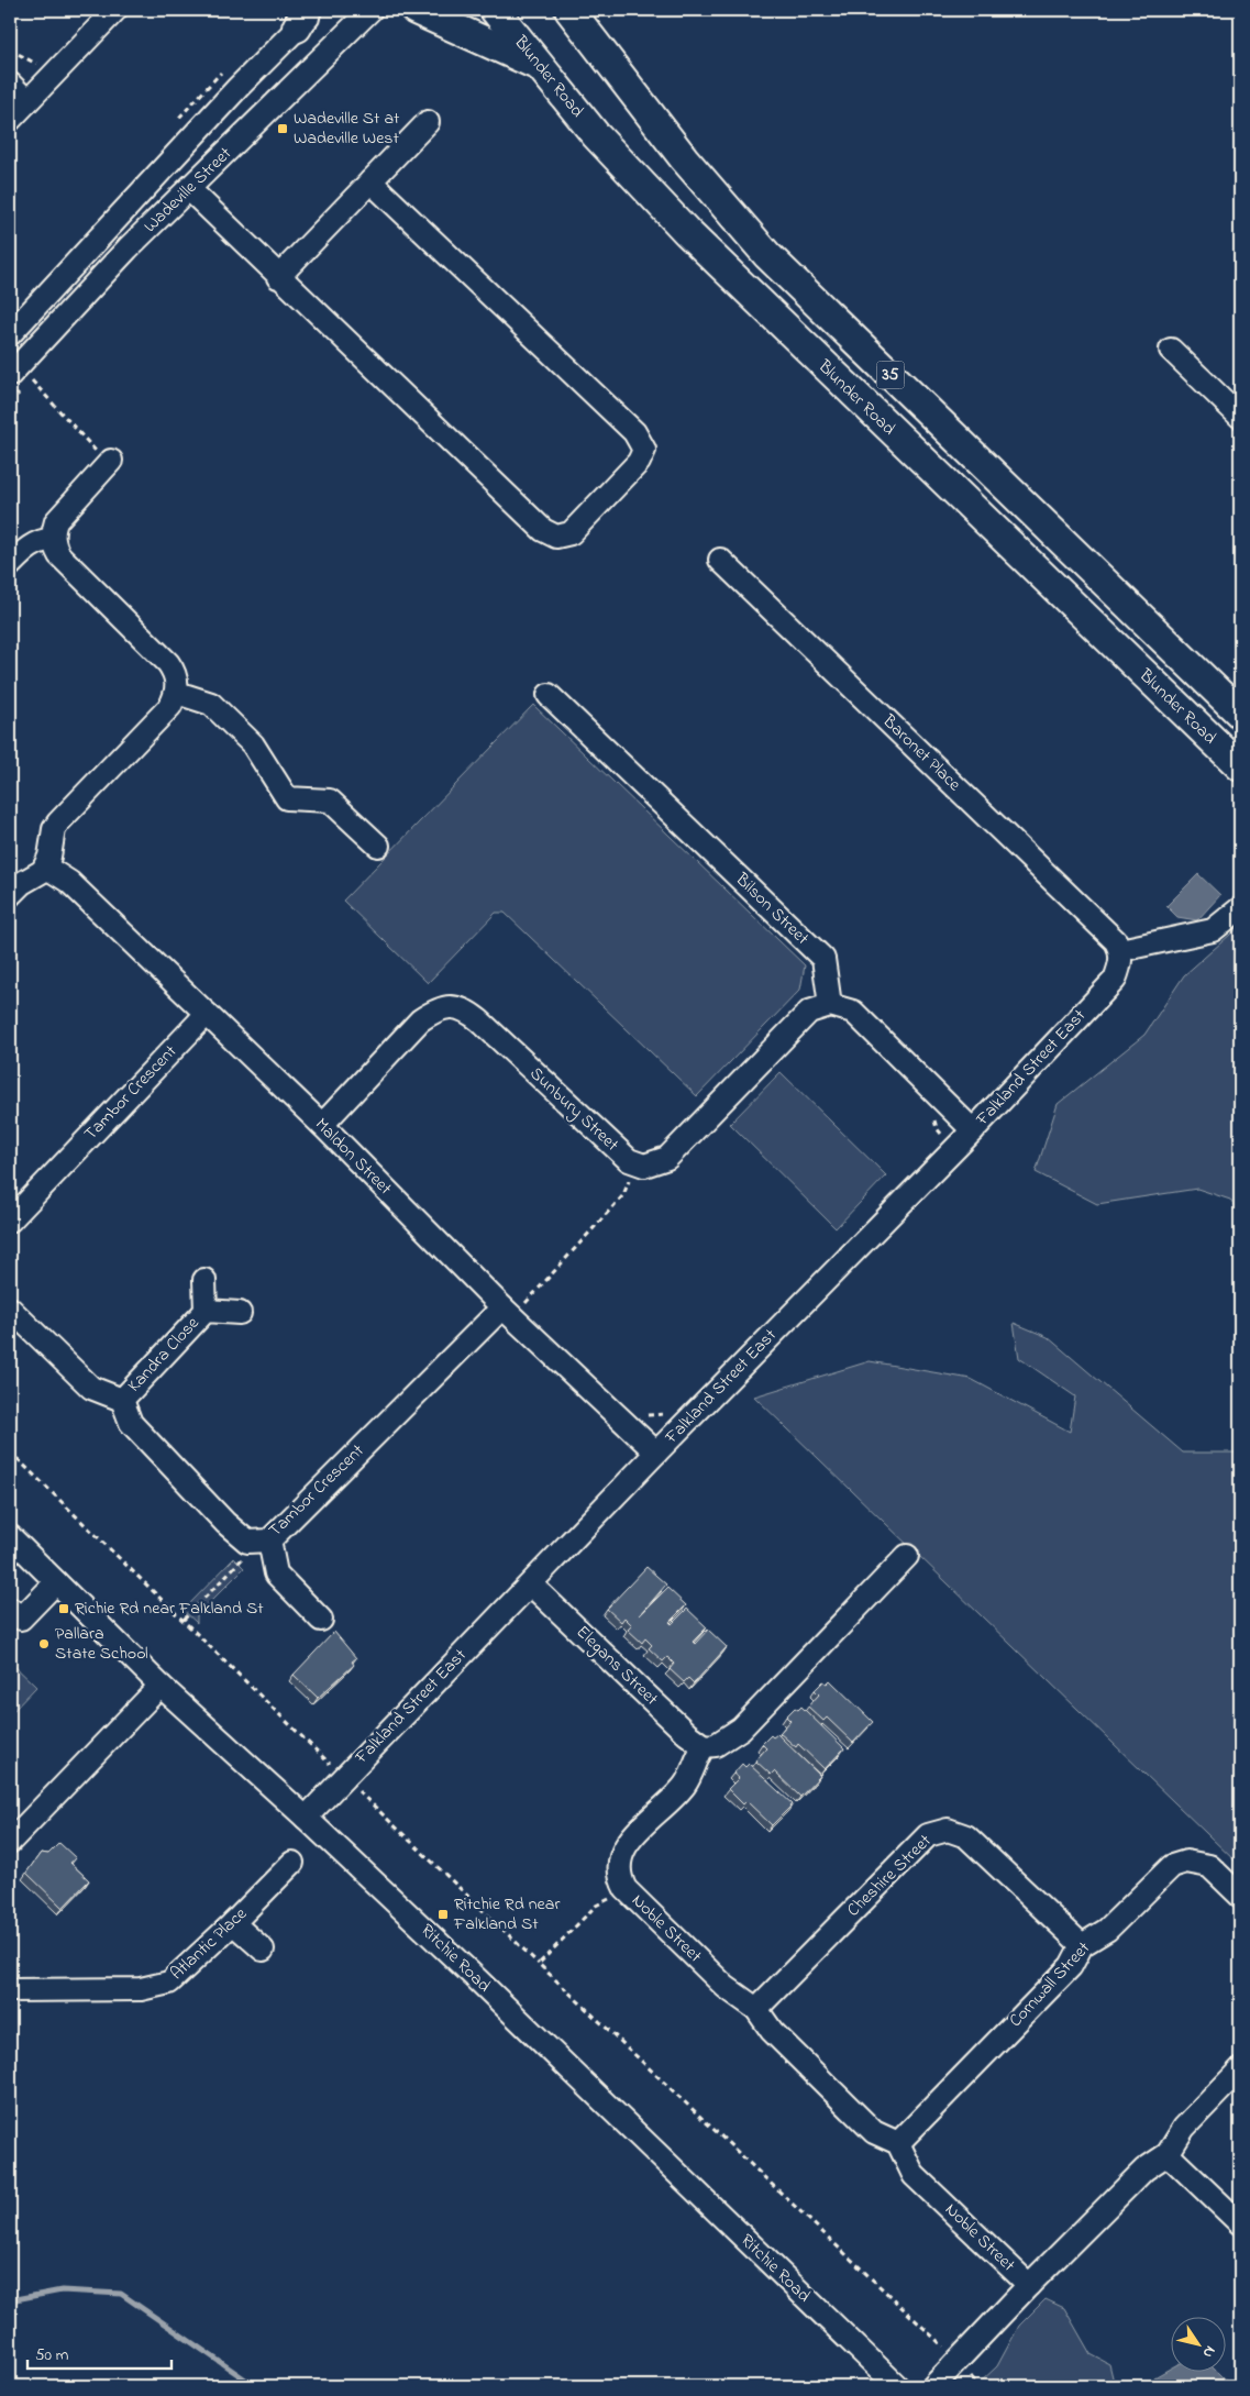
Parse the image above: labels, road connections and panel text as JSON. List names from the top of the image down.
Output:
{
  "streets": {
    "main road": ["Blunder Road", "35"],
    "street": [
      "Wadeville Street",
      "Baronet Place",
      "Bilson Street",
      "Falkland Street East",
      "Tambor Crescent",
      "Sunbury Street",
      "Maldon Street",
      "Kandra Close",
      "Elegans Street",
      "Cheshire Street",
      "Noble Street",
      "Atlantic Place",
      "Ritchie Road",
      "Cornwall Street"
    ]
  },
  "crossings": [
    ["Baronet Place", "Falkland Street East"],
    ["Bilson Street", "Sunbury Street"],
    ["Falkland Street East", "Maldon Street"],
    ["Falkland Street East", "Elegans Street"],
    ["Falkland Street East", "Ritchie Road"],
    ["Tambor Crescent", "Maldon Street"],
    ["Tambor Crescent", "Kandra Close"],
    ["Sunbury Street", "Maldon Street"],
    ["Elegans Street", "Noble Street"],
    ["Cheshire Street", "Noble Street"],
    ["Cheshire Street", "Cornwall Street"],
    ["Noble Street", "Cornwall Street"]
  ],
  "places": {
    "transit": ["Wadeville St at Wadeville West", "Richie Rd near Falkland St", "Ritchie Rd near Falkland St"],
    "other": ["Pallara State School"]
  },
  "scale_bar": "50 m",
  "north": "bottom right"
}
